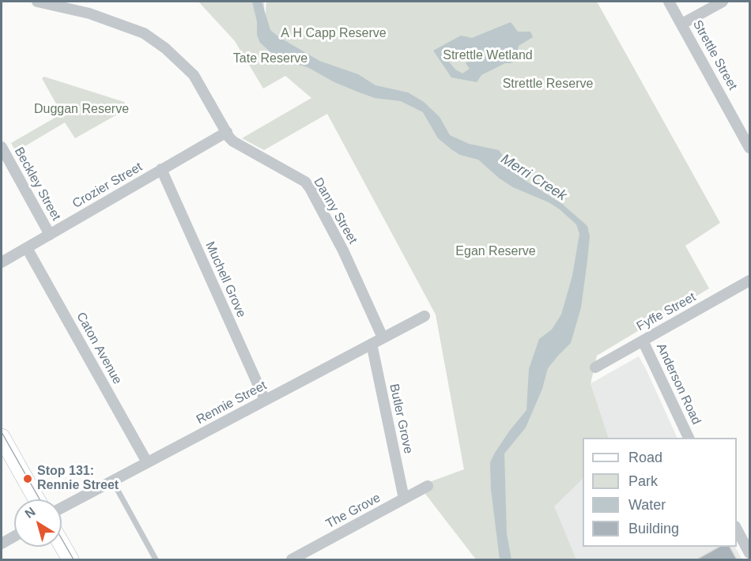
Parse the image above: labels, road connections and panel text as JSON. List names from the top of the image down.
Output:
{
  "streets": {
    "street": [
      "Strettle Street",
      "Beckley Street",
      "Crozier Street",
      "Danny Street",
      "Muchell Grove",
      "Fyffe Street",
      "Caton Avenue",
      "Anderson Road",
      "Rennie Street",
      "Butler Grove",
      "The Grove"
    ]
  },
  "crossings": [
    ["Beckley Street", "Crozier Street"],
    ["Crozier Street", "Danny Street"],
    ["Crozier Street", "Muchell Grove"],
    ["Crozier Street", "Caton Avenue"],
    ["Danny Street", "Rennie Street"],
    ["Muchell Grove", "Rennie Street"],
    ["Fyffe Street", "Anderson Road"],
    ["Caton Avenue", "Rennie Street"],
    ["Rennie Street", "Butler Grove"],
    ["Butler Grove", "The Grove"]
  ],
  "water": ["Merri Creek"],
  "parks": [
    "A H Capp Reserve",
    "Strettle Wetland",
    "Tate Reserve",
    "Strettle Reserve",
    "Duggan Reserve",
    "Egan Reserve"
  ],
  "places": ["Stop 131: Rennie Street"],
  "legend": [
    "Road",
    "Park",
    "Water",
    "Building"
  ],
  "north": "top left"
}
